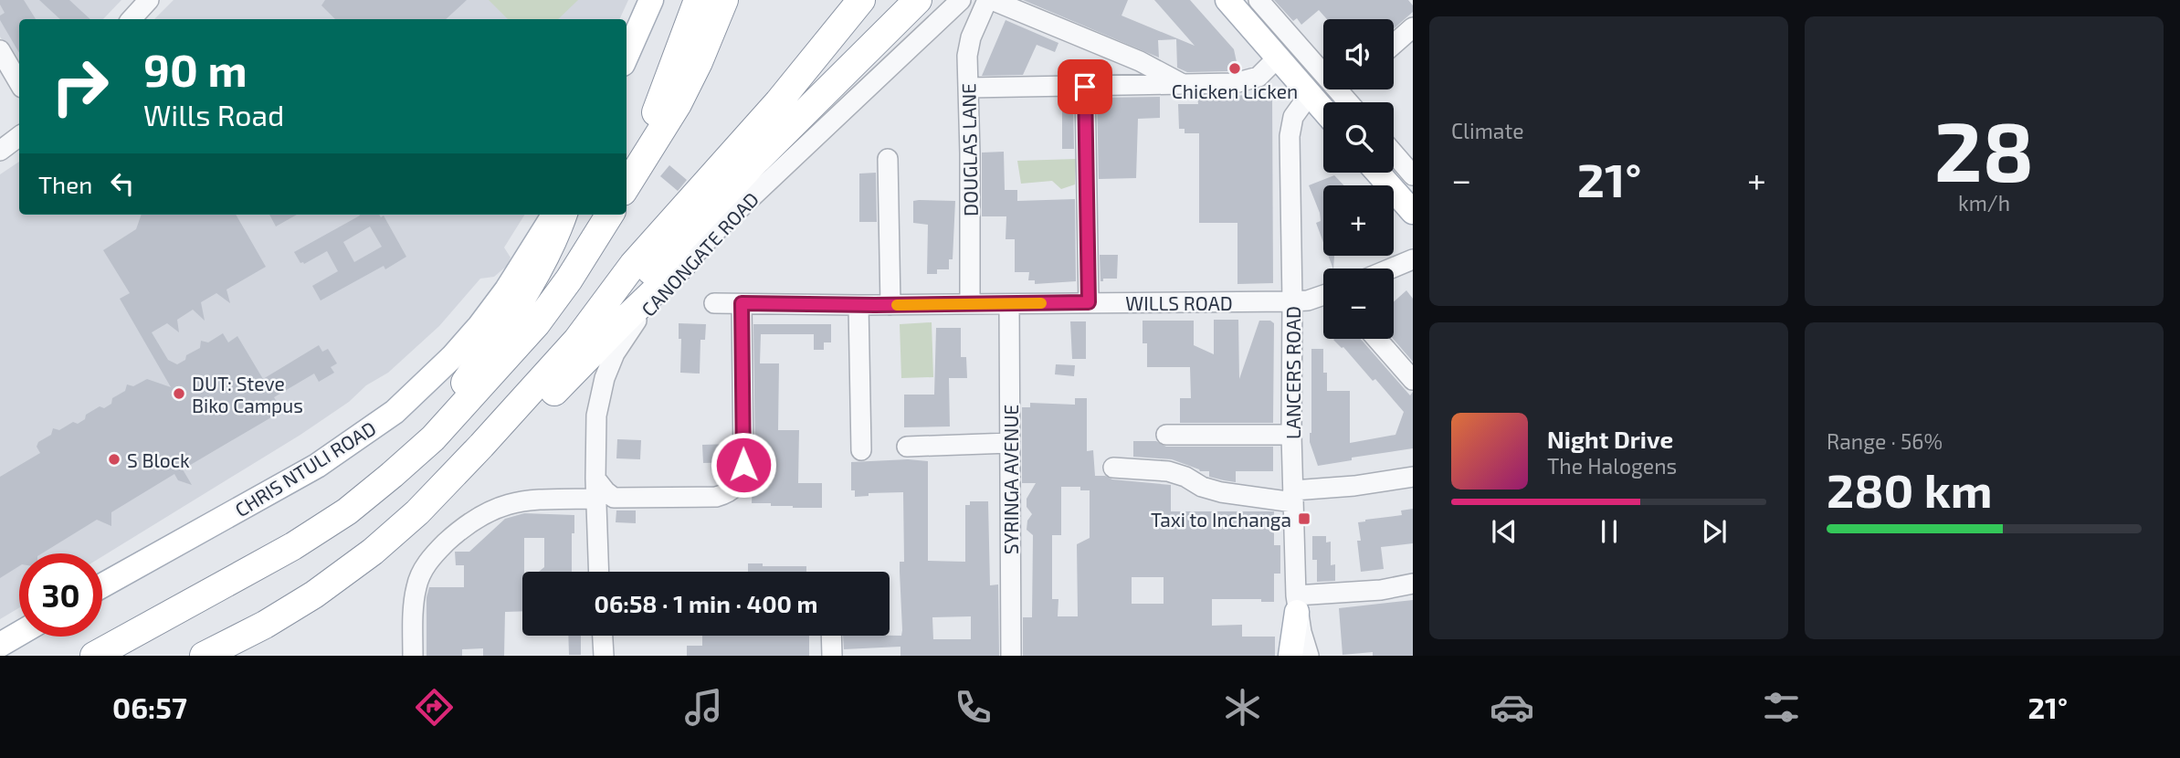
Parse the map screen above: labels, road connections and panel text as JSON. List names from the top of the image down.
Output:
{
  "streets": {
    "main road": ["CHRIS NTULI ROAD"],
    "street": [
      "DOUGLAS LANE",
      "CANONGATE ROAD",
      "WILLS ROAD",
      "LANCERS ROAD",
      "SYRINGA AVENUE"
    ]
  },
  "crossings": [
    ["DOUGLAS LANE", "WILLS ROAD"],
    ["WILLS ROAD", "LANCERS ROAD"],
    ["WILLS ROAD", "SYRINGA AVENUE"]
  ],
  "places": {
    "other": ["Chicken Licken", "DUT: Steve Biko Campus", "S Block"],
    "transit": ["Taxi to Inchanga"]
  },
  "page": {
    "tile": [
      "Climate",
      ["28", "km/h"],
      ["Range · 56%", "280 km"]
    ],
    "map_buttons": ["+", "−"],
    "turn": ["90 m", "Wills Road"],
    "heat": ["−", "21°", "+"],
    "then": "Then",
    "song": ["Night Drive", "The Halogens"],
    "limit": "30",
    "trip": "06:58 · 1 min · 400 m",
    "tabs": ["06:57", "21°"]
  }
}
